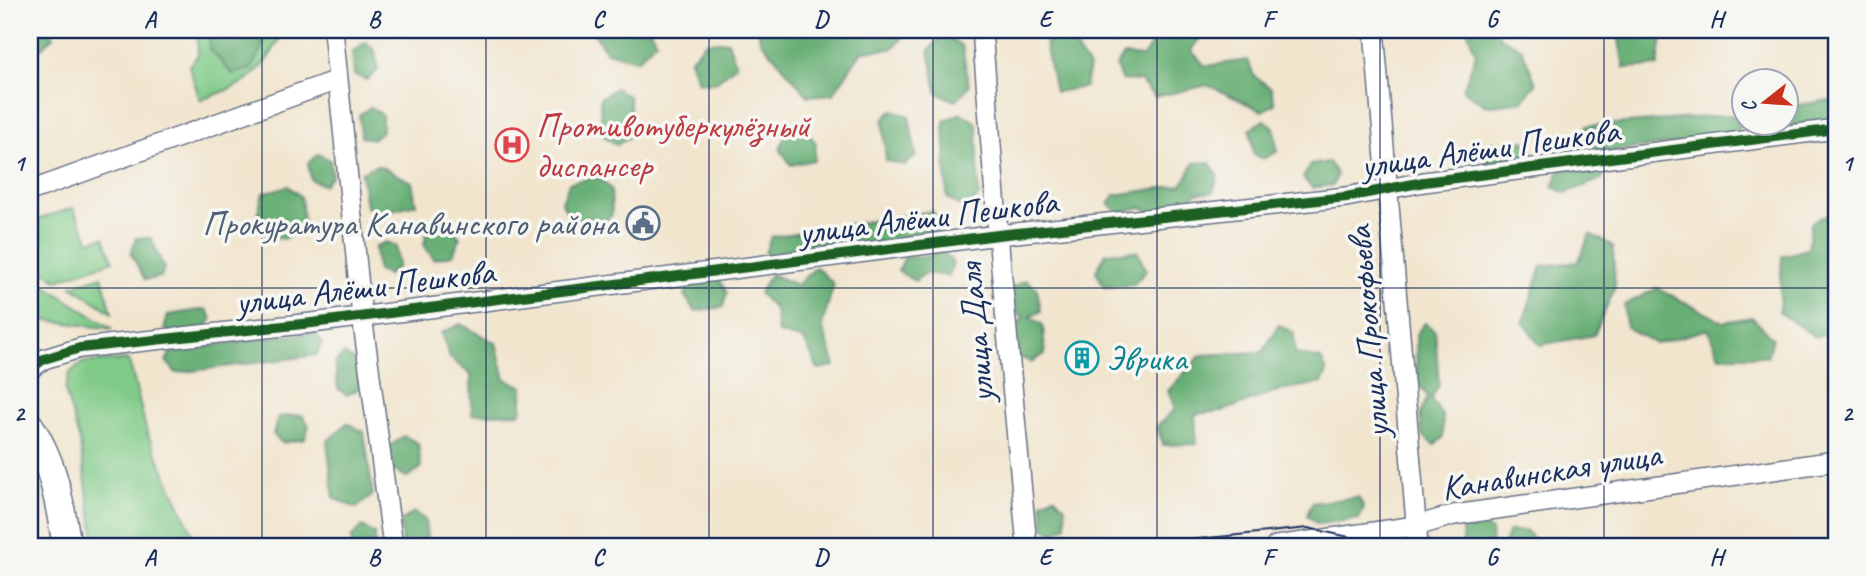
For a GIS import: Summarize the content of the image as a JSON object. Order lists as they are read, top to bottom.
{
  "streets": {
    "street": [
      "улица Алёши Пешкова",
      "улица Прокофьева",
      "улица Даля",
      "Канавинская улица"
    ]
  },
  "crossings": [
    ["улица Алёши Пешкова", "улица Прокофьева"],
    ["улица Алёши Пешкова", "улица Даля"],
    ["улица Прокофьева", "Канавинская улица"]
  ],
  "places": {
    "hospital": ["Противотуберкулёзный диспансер"],
    "public building": ["Прокуратура Канавинского района"],
    "building": ["Эврика"]
  },
  "north": "left",
  "grid": {
    "columns": [
      "A",
      "B",
      "C",
      "D",
      "E",
      "F",
      "G",
      "H"
    ],
    "rows": ["1", "2"]
  }
}
